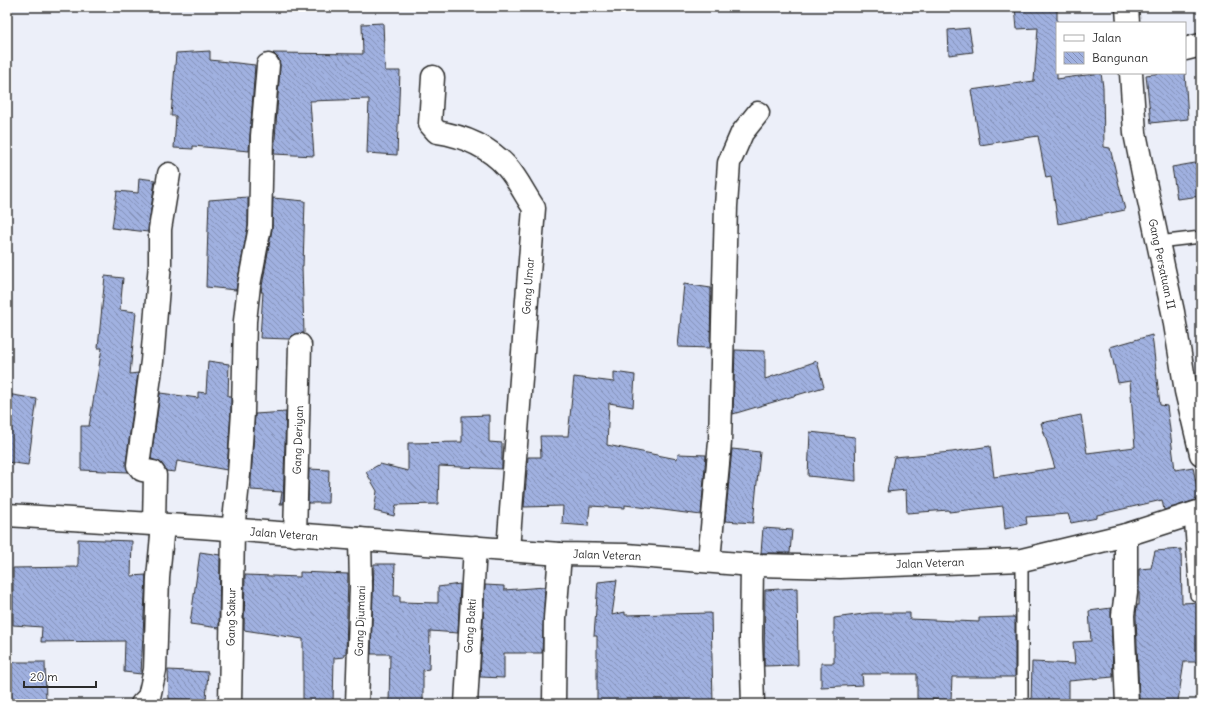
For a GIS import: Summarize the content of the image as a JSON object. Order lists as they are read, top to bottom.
{
  "streets": {
    "street": [
      "Gang Persatuan II",
      "Gang Umar",
      "Gang Deriyan",
      "Jalan Veteran",
      "Gang Sakur",
      "Gang Djumani",
      "Gang Bakti"
    ]
  },
  "crossings": [
    ["Gang Umar", "Jalan Veteran"],
    ["Gang Deriyan", "Jalan Veteran"],
    ["Jalan Veteran", "Gang Sakur"],
    ["Jalan Veteran", "Gang Djumani"],
    ["Jalan Veteran", "Gang Bakti"]
  ],
  "legend": ["Jalan", "Bangunan"],
  "scale_bar": "20 m"
}
